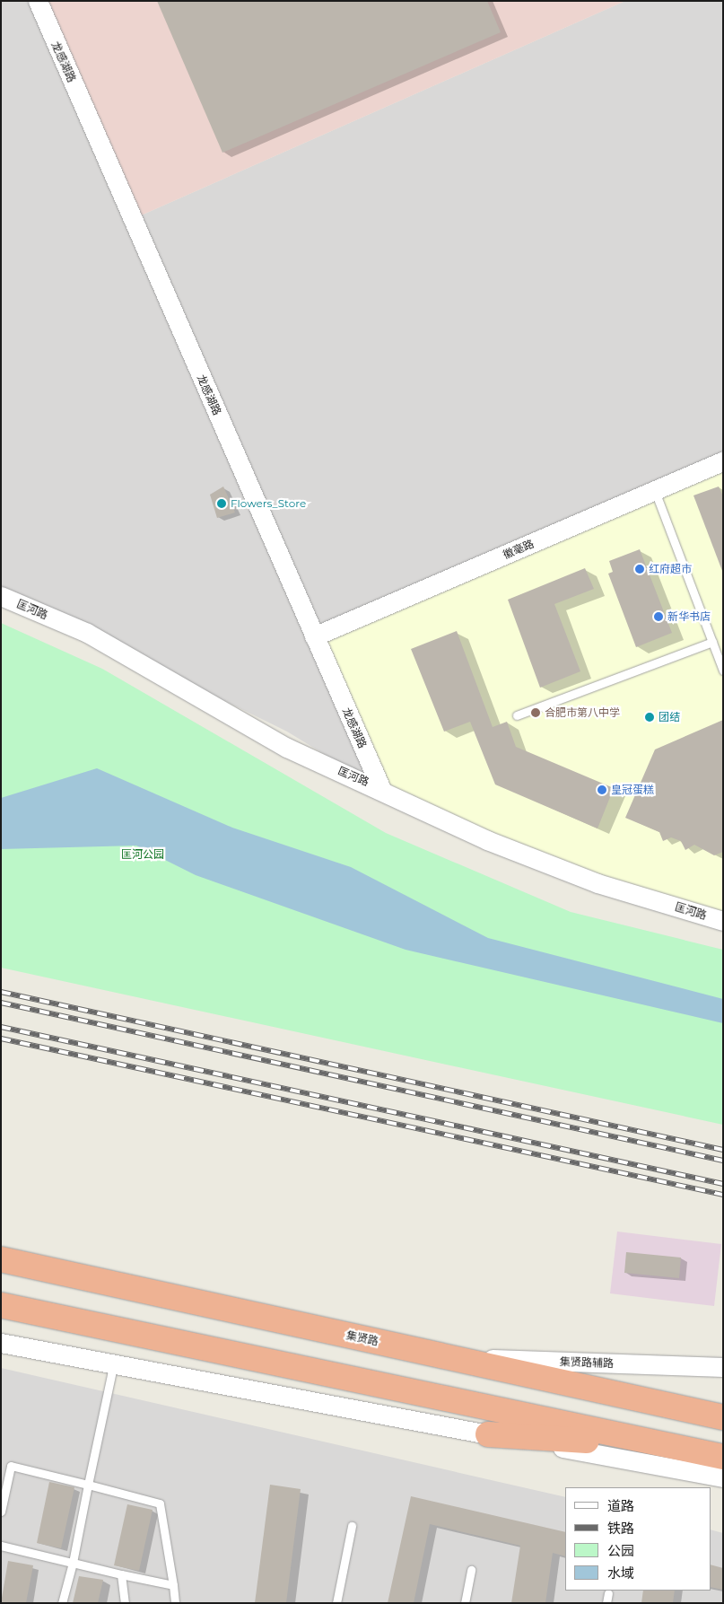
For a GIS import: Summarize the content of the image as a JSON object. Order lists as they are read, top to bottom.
{
  "streets": {
    "highway": ["集贤路"],
    "street": [
      "龙感湖路",
      "徽毫路",
      "匡河路",
      "集贤路辅路"
    ]
  },
  "crossings": [
    ["龙感湖路", "徽毫路"],
    ["龙感湖路", "匡河路"],
    ["集贤路", "集贤路辅路"]
  ],
  "parks": ["匡河公园"],
  "places": [
    "Flowers_Store",
    "红府超市",
    "新华书店",
    "合肥市第八中学",
    "团结",
    "皇冠蛋糕"
  ],
  "legend": [
    "道路",
    "铁路",
    "公园",
    "水域"
  ]
}
